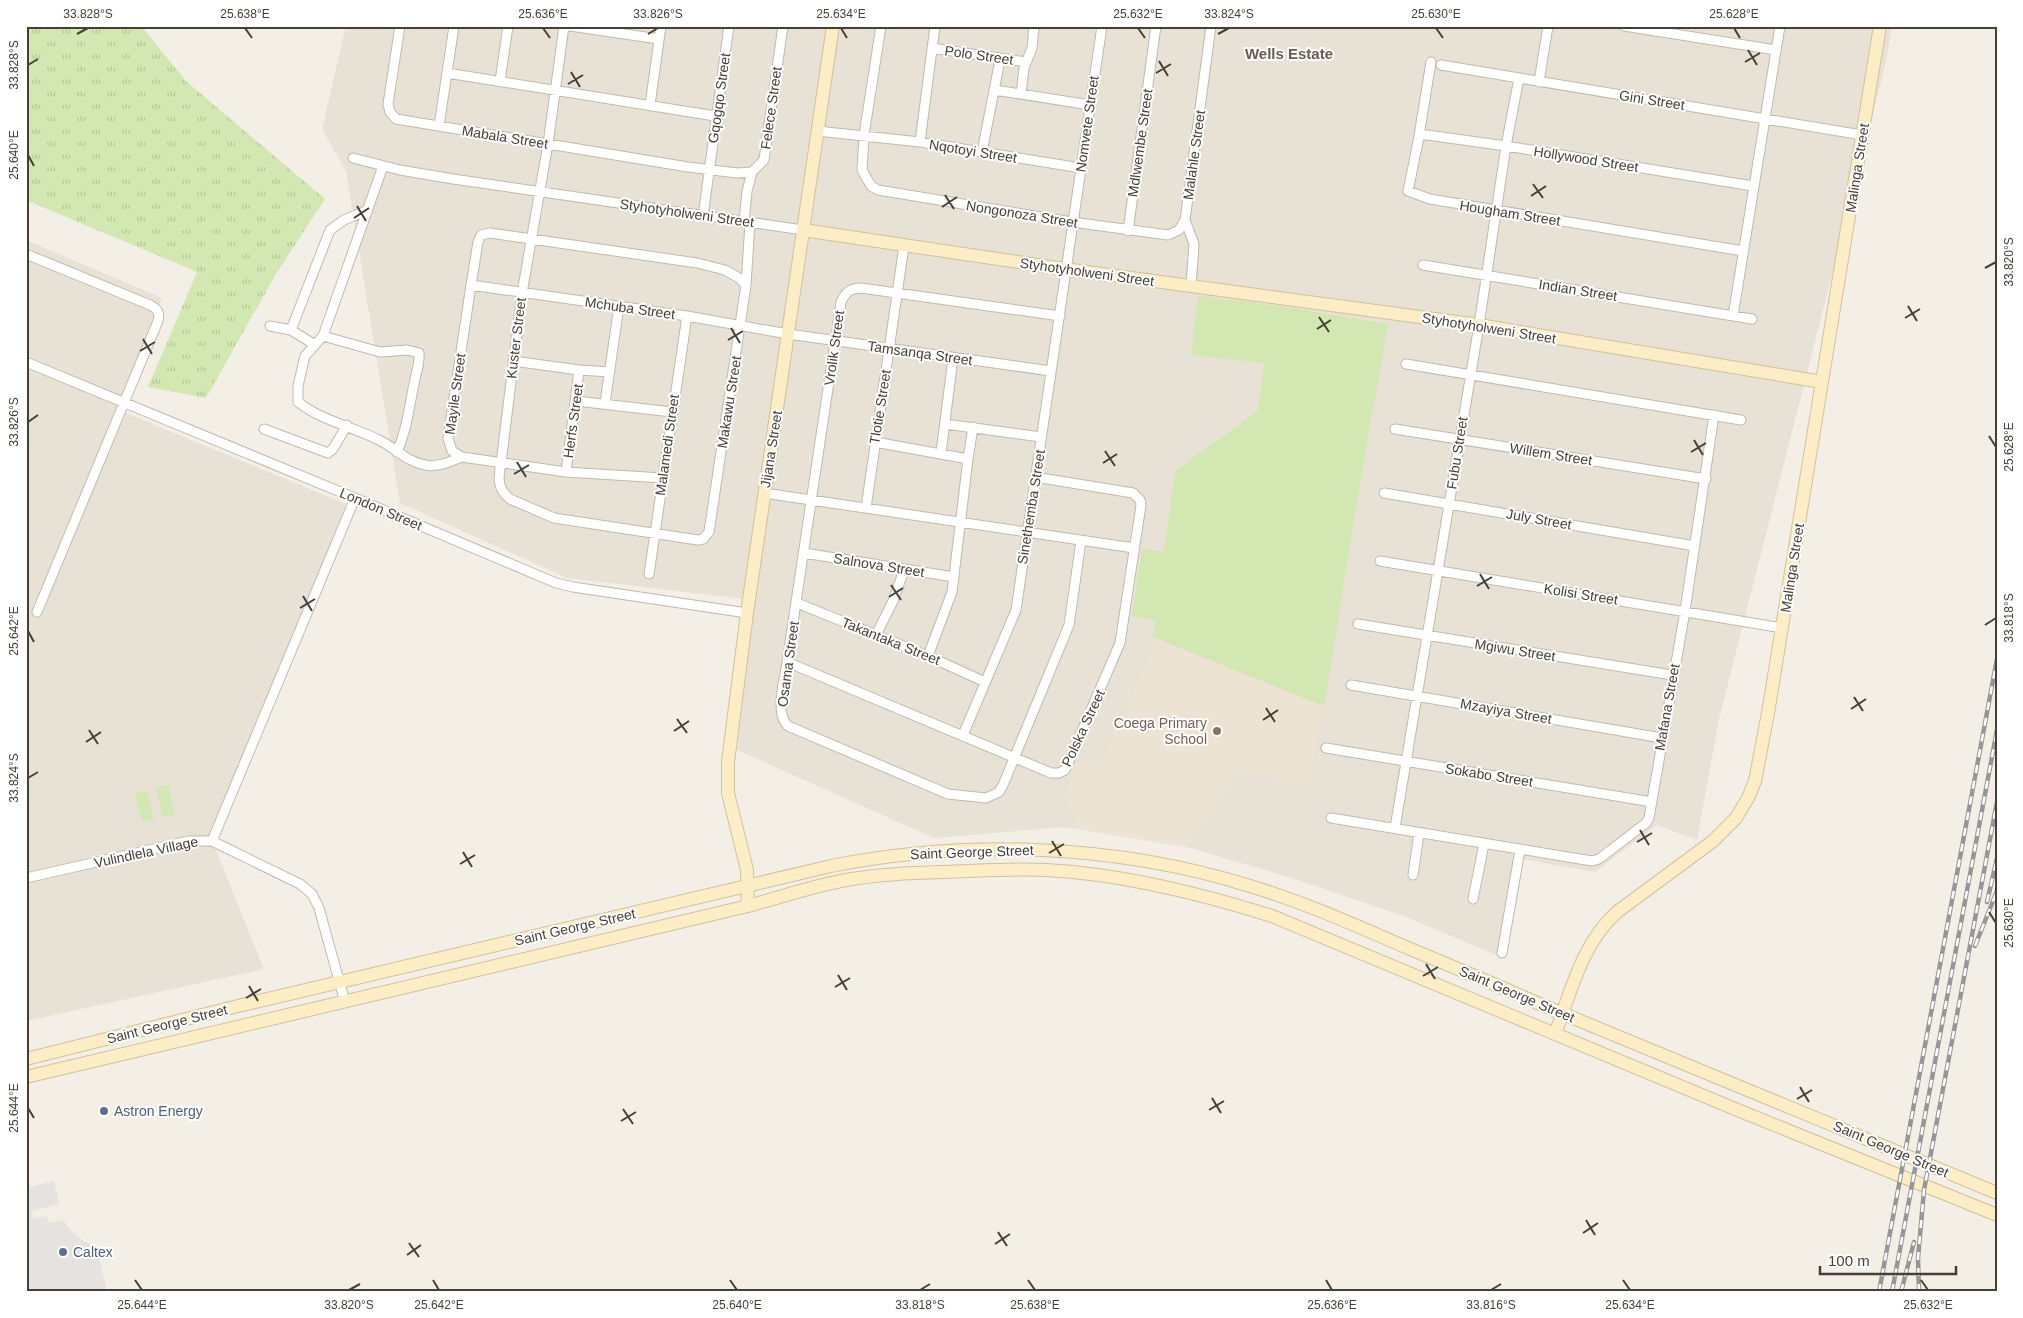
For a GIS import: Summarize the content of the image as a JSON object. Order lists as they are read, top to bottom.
{
  "streets": {
    "main road": [
      "Malinga Street",
      "Styhotyholweni Street",
      "Jijana Street",
      "Saint George Street"
    ],
    "street": [
      "Polo Street",
      "Gqogqo Street",
      "Gini Street",
      "Felece Street",
      "Nomvete Street",
      "Mabala Street",
      "Mdlwembe Street",
      "Nqotoyi Street",
      "Malahle Street",
      "Hollywood Street",
      "Hougham Street",
      "Nongonoza Street",
      "Indian Street",
      "Mchuba Street",
      "Kuster Street",
      "Vrolik Street",
      "Tamsanqa Street",
      "Mayile Street",
      "Makawu Street",
      "Tlotie Street",
      "Herfs Street",
      "Malamedi Street",
      "Fubu Street",
      "Willem Street",
      "Sinethemba Street",
      "London Street",
      "July Street",
      "Salnova Street",
      "Kolisi Street",
      "Takantaka Street",
      "Mgiwu Street",
      "Osama Street",
      "Mafana Street",
      "Mzayiya Street",
      "Polska Street",
      "Sokabo Street",
      "Vulindlela Village"
    ]
  },
  "crossings": [
    ["Gqogqo Street", "Mabala Street"],
    ["Gqogqo Street", "Styhotyholweni Street"],
    ["Gini Street", "Malinga Street"],
    ["Gini Street", "Fubu Street"],
    ["Felece Street", "Makawu Street"],
    ["Nomvete Street", "Nqotoyi Street"],
    ["Nomvete Street", "Styhotyholweni Street"],
    ["Nomvete Street", "Nongonoza Street"],
    ["Nomvete Street", "Sinethemba Street"],
    ["Mabala Street", "Kuster Street"],
    ["Mdlwembe Street", "Malahle Street"],
    ["Mdlwembe Street", "Nongonoza Street"],
    ["Nqotoyi Street", "Nongonoza Street"],
    ["Nqotoyi Street", "Jijana Street"],
    ["Malahle Street", "Nongonoza Street"],
    ["Hollywood Street", "Hougham Street"],
    ["Hollywood Street", "Fubu Street"],
    ["Malinga Street", "Styhotyholweni Street"],
    ["Malinga Street", "Kolisi Street"],
    ["Malinga Street", "Saint George Street"],
    ["Styhotyholweni Street", "Kuster Street"],
    ["Styhotyholweni Street", "Makawu Street"],
    ["Styhotyholweni Street", "Tlotie Street"],
    ["Styhotyholweni Street", "Jijana Street"],
    ["Styhotyholweni Street", "Fubu Street"],
    ["Styhotyholweni Street", "Sinethemba Street"],
    ["Hougham Street", "Fubu Street"],
    ["Indian Street", "Fubu Street"],
    ["Mchuba Street", "Kuster Street"],
    ["Mchuba Street", "Tamsanqa Street"],
    ["Mchuba Street", "Mayile Street"],
    ["Mchuba Street", "Makawu Street"],
    ["Mchuba Street", "Malamedi Street"],
    ["Mchuba Street", "Jijana Street"],
    ["Kuster Street", "Mayile Street"],
    ["Kuster Street", "Makawu Street"],
    ["Kuster Street", "Malamedi Street"],
    ["Vrolik Street", "Tamsanqa Street"],
    ["Vrolik Street", "Tlotie Street"],
    ["Vrolik Street", "Sinethemba Street"],
    ["Vrolik Street", "Osama Street"],
    ["Tamsanqa Street", "Tlotie Street"],
    ["Tamsanqa Street", "Jijana Street"],
    ["Tamsanqa Street", "Sinethemba Street"],
    ["Makawu Street", "Malamedi Street"],
    ["Jijana Street", "London Street"],
    ["Jijana Street", "Saint George Street"],
    ["Fubu Street", "Willem Street"],
    ["Fubu Street", "July Street"],
    ["Fubu Street", "Kolisi Street"],
    ["Fubu Street", "Mgiwu Street"],
    ["Fubu Street", "Mafana Street"],
    ["Fubu Street", "Mzayiya Street"],
    ["Fubu Street", "Sokabo Street"],
    ["Willem Street", "Mafana Street"],
    ["Sinethemba Street", "Takantaka Street"],
    ["Sinethemba Street", "Polska Street"],
    ["July Street", "Mafana Street"],
    ["Salnova Street", "Osama Street"],
    ["Kolisi Street", "Mafana Street"],
    ["Takantaka Street", "Osama Street"],
    ["Mgiwu Street", "Mafana Street"],
    ["Osama Street", "Polska Street"],
    ["Mafana Street", "Mzayiya Street"],
    ["Mafana Street", "Sokabo Street"],
    ["Vulindlela Village", "Saint George Street"]
  ],
  "districts": ["Wells Estate"],
  "places": ["Coega Primary School", "Astron Energy", "Caltex"],
  "scale_bar": "100 m",
  "coordinates": [
    "33.828°S",
    "25.638°E",
    "25.636°E",
    "33.826°S",
    "25.634°E",
    "25.632°E",
    "33.824°S",
    "25.630°E",
    "25.628°E",
    "25.640°E",
    "33.820°S",
    "33.818°S",
    "25.642°E",
    "25.644°E",
    "33.816°S"
  ]
}
